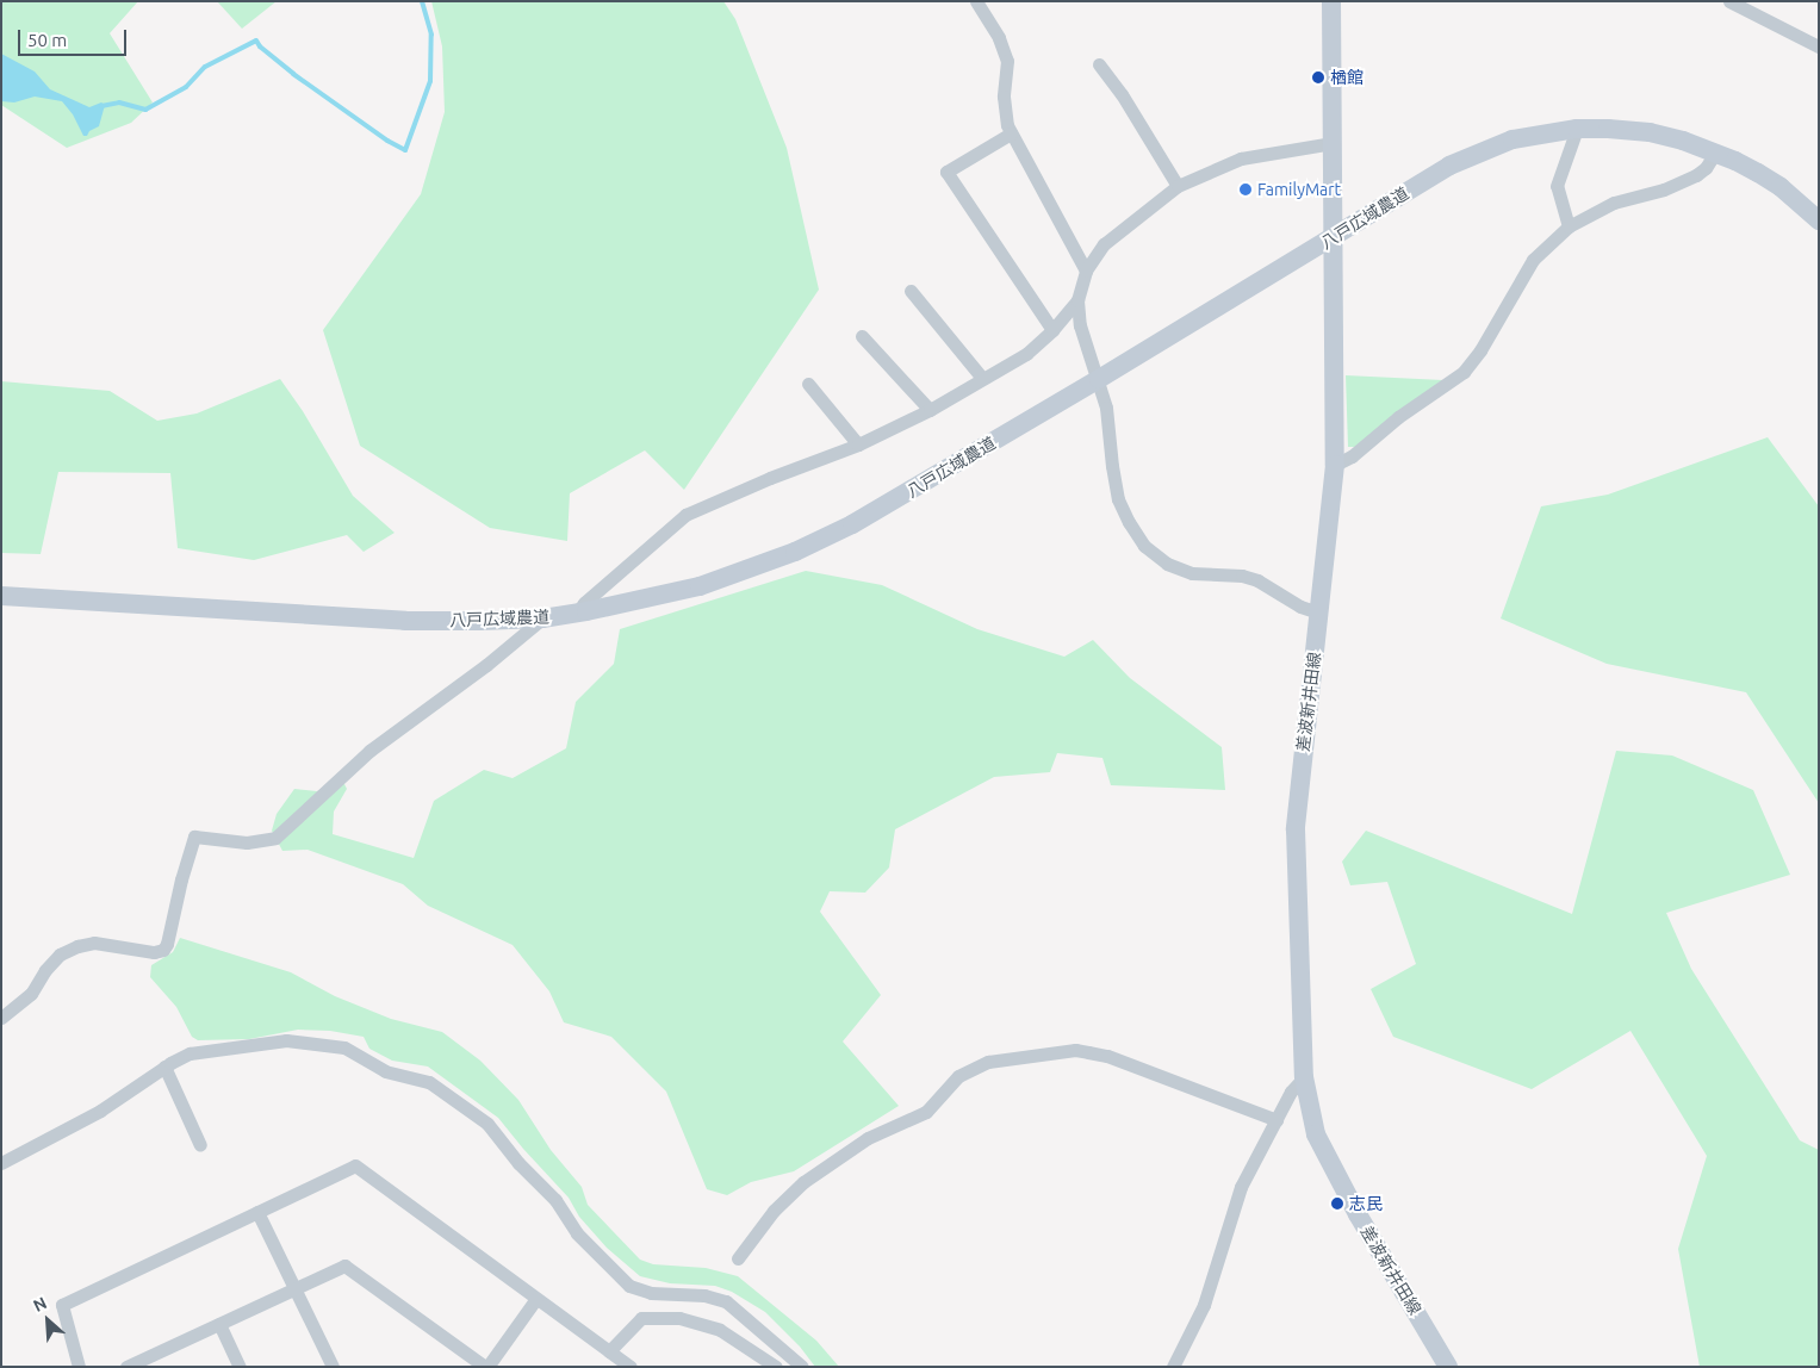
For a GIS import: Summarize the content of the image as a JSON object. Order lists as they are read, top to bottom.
{
  "streets": {
    "street": ["八戸広域農道", "差波新井田線"]
  },
  "crossings": [
    ["八戸広域農道", "差波新井田線"]
  ],
  "places": ["楢館", "FamilyMart", "志民"],
  "scale_bar": "50 m",
  "north": "top left"
}
